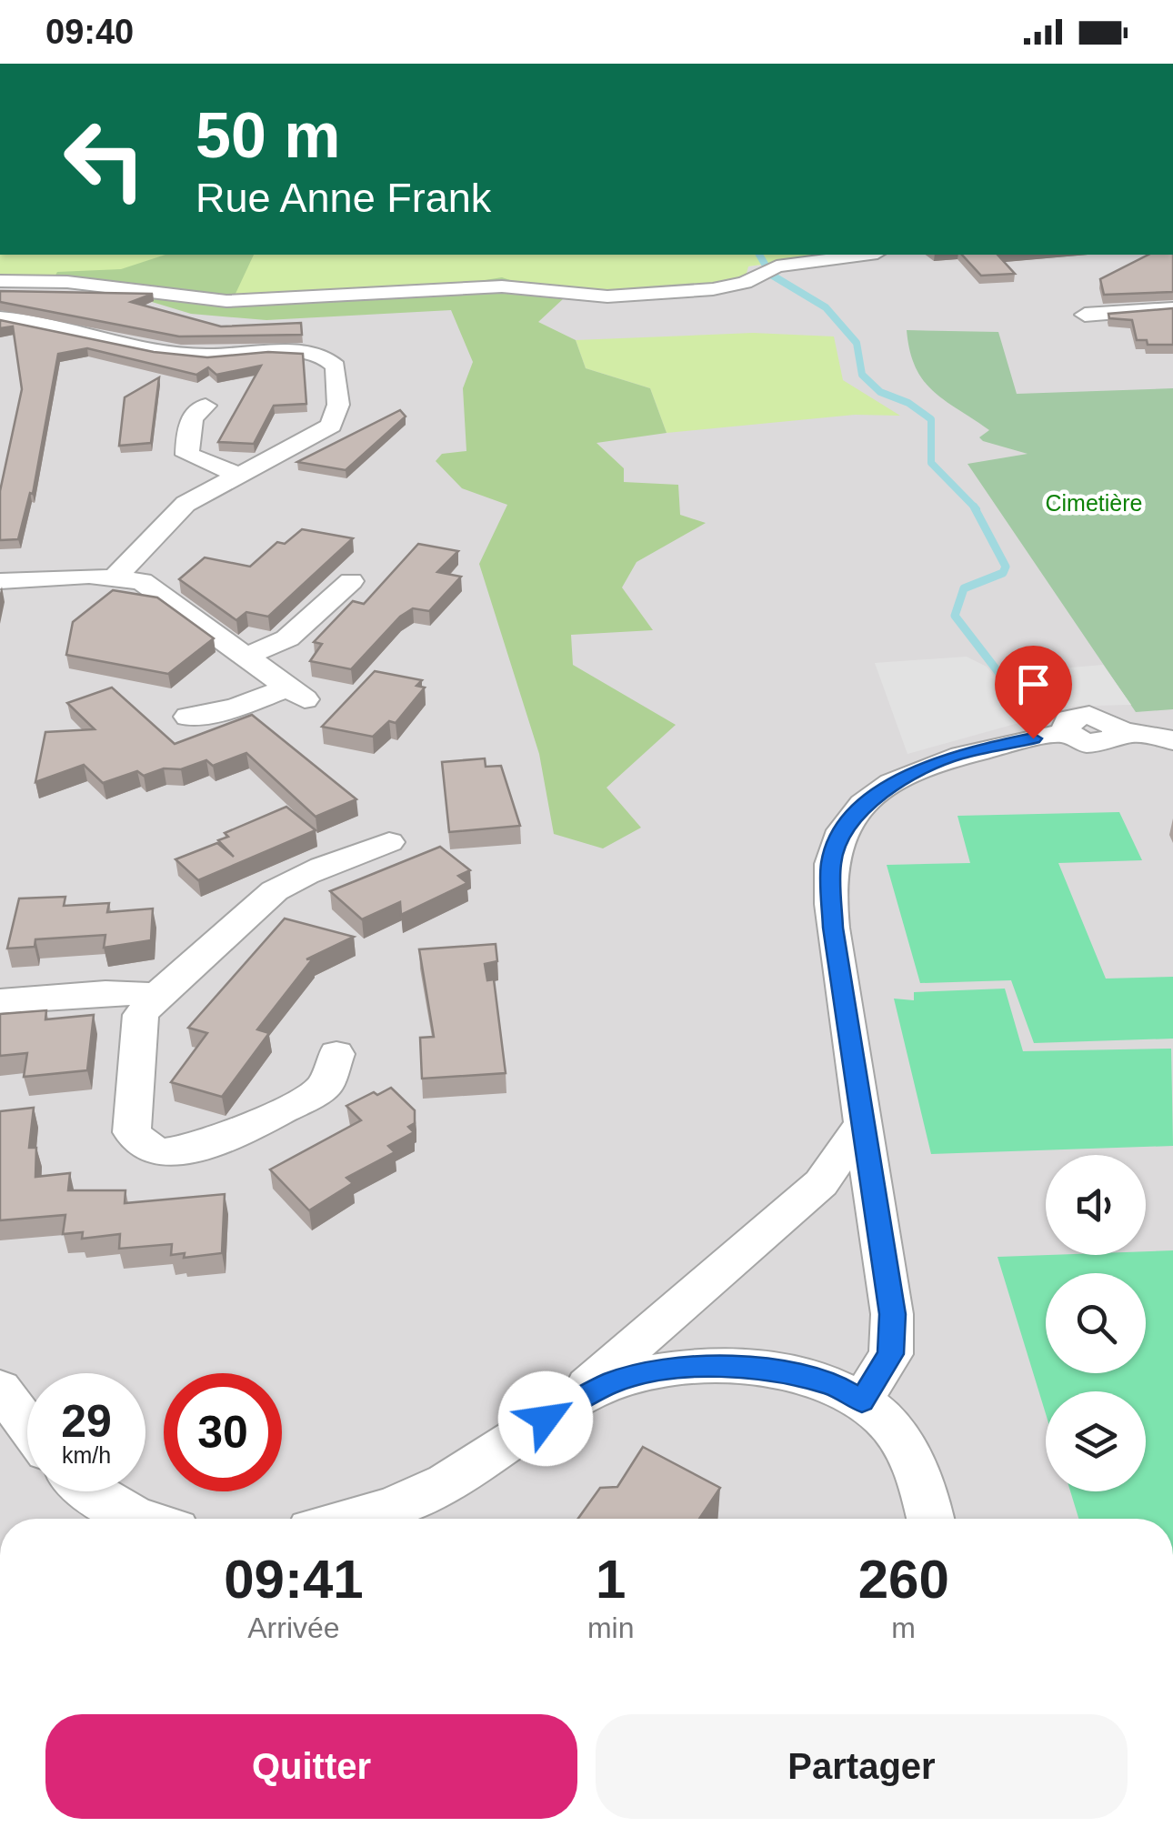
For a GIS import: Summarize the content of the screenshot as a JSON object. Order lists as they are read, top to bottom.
{
  "parks": ["Cimetière"],
  "page": {
    "status": "09:40",
    "turn": ["50 m", "Rue Anne Frank"],
    "speed": "29 km/h",
    "limit": "30",
    "eta": [
      "09:41",
      "Arrivée",
      "1",
      "min",
      "260",
      "m"
    ],
    "buttons": ["Quitter", "Partager"]
  }
}
